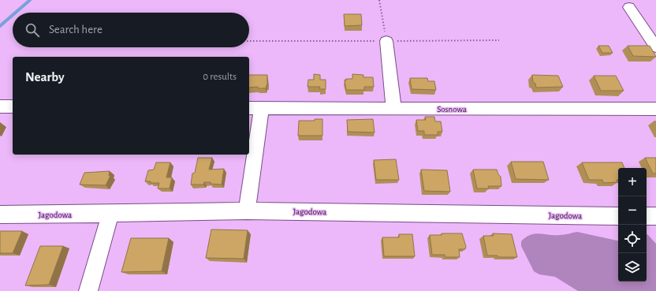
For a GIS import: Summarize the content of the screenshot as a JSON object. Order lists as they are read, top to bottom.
{
  "streets": {
    "street": ["Sosnowa", "Jagodowa"]
  },
  "page": {
    "search": "Search here",
    "heading": ["Nearby", "0 results"],
    "map_buttons": ["+", "−"]
  }
}
